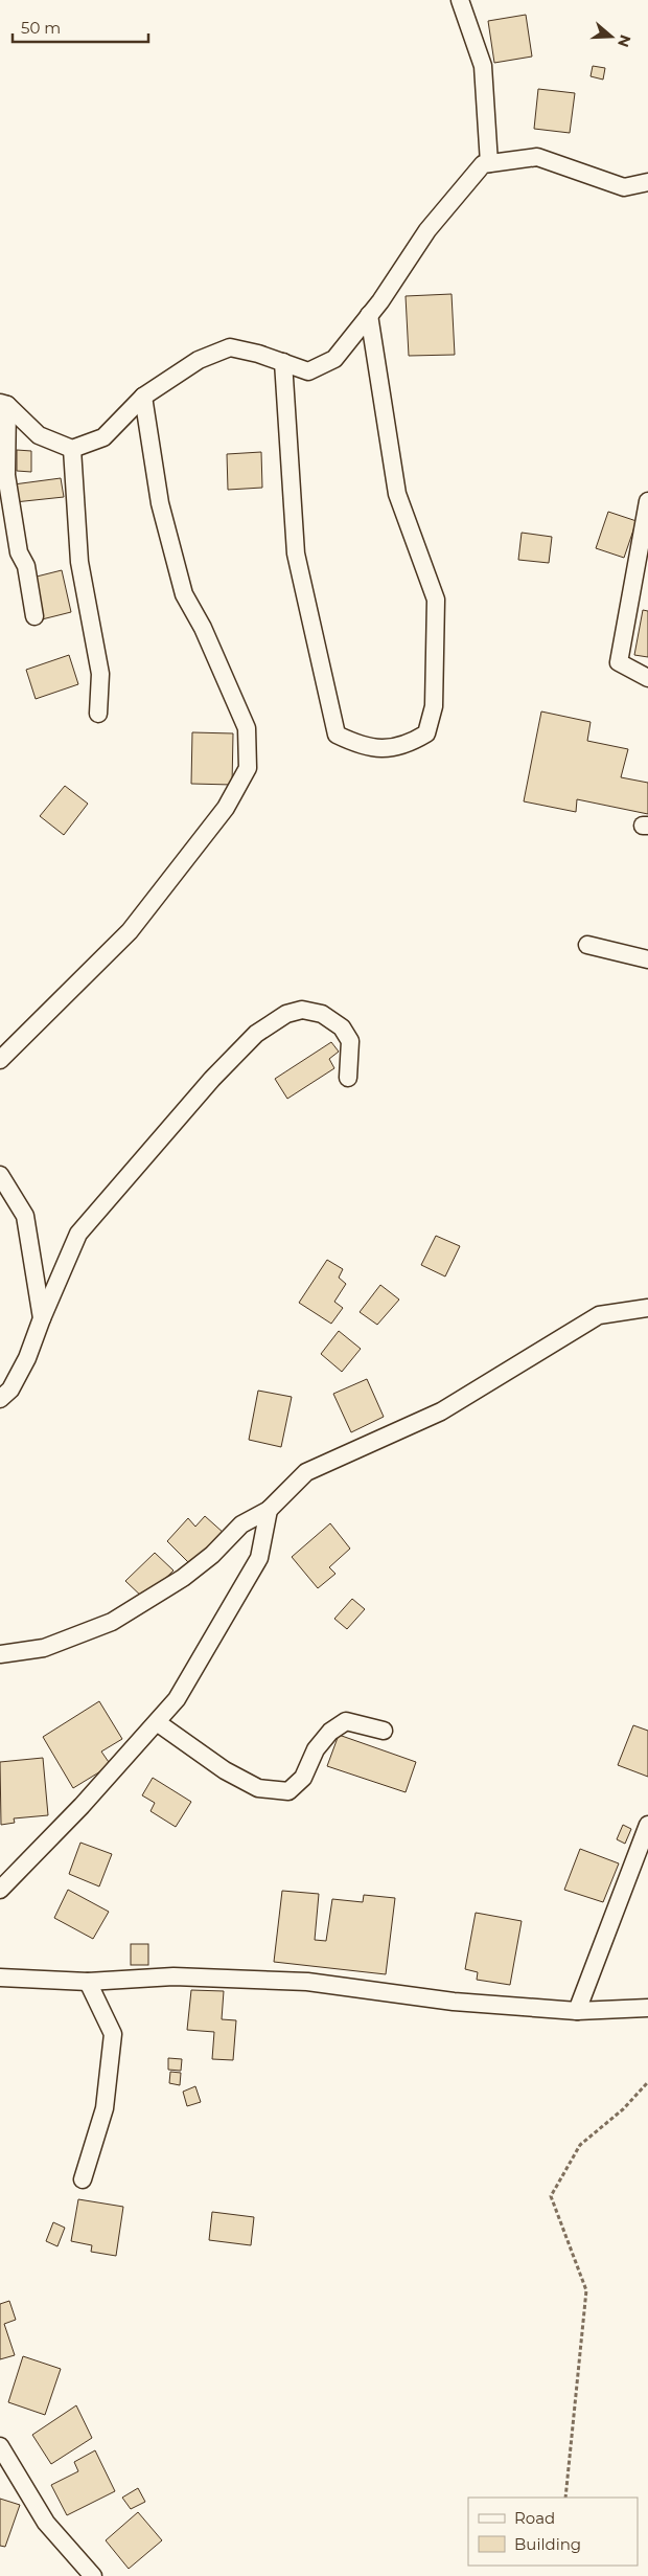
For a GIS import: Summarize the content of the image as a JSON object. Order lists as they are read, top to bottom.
{
  "legend": ["Road", "Building"],
  "scale_bar": "50 m",
  "north": "right"
}
